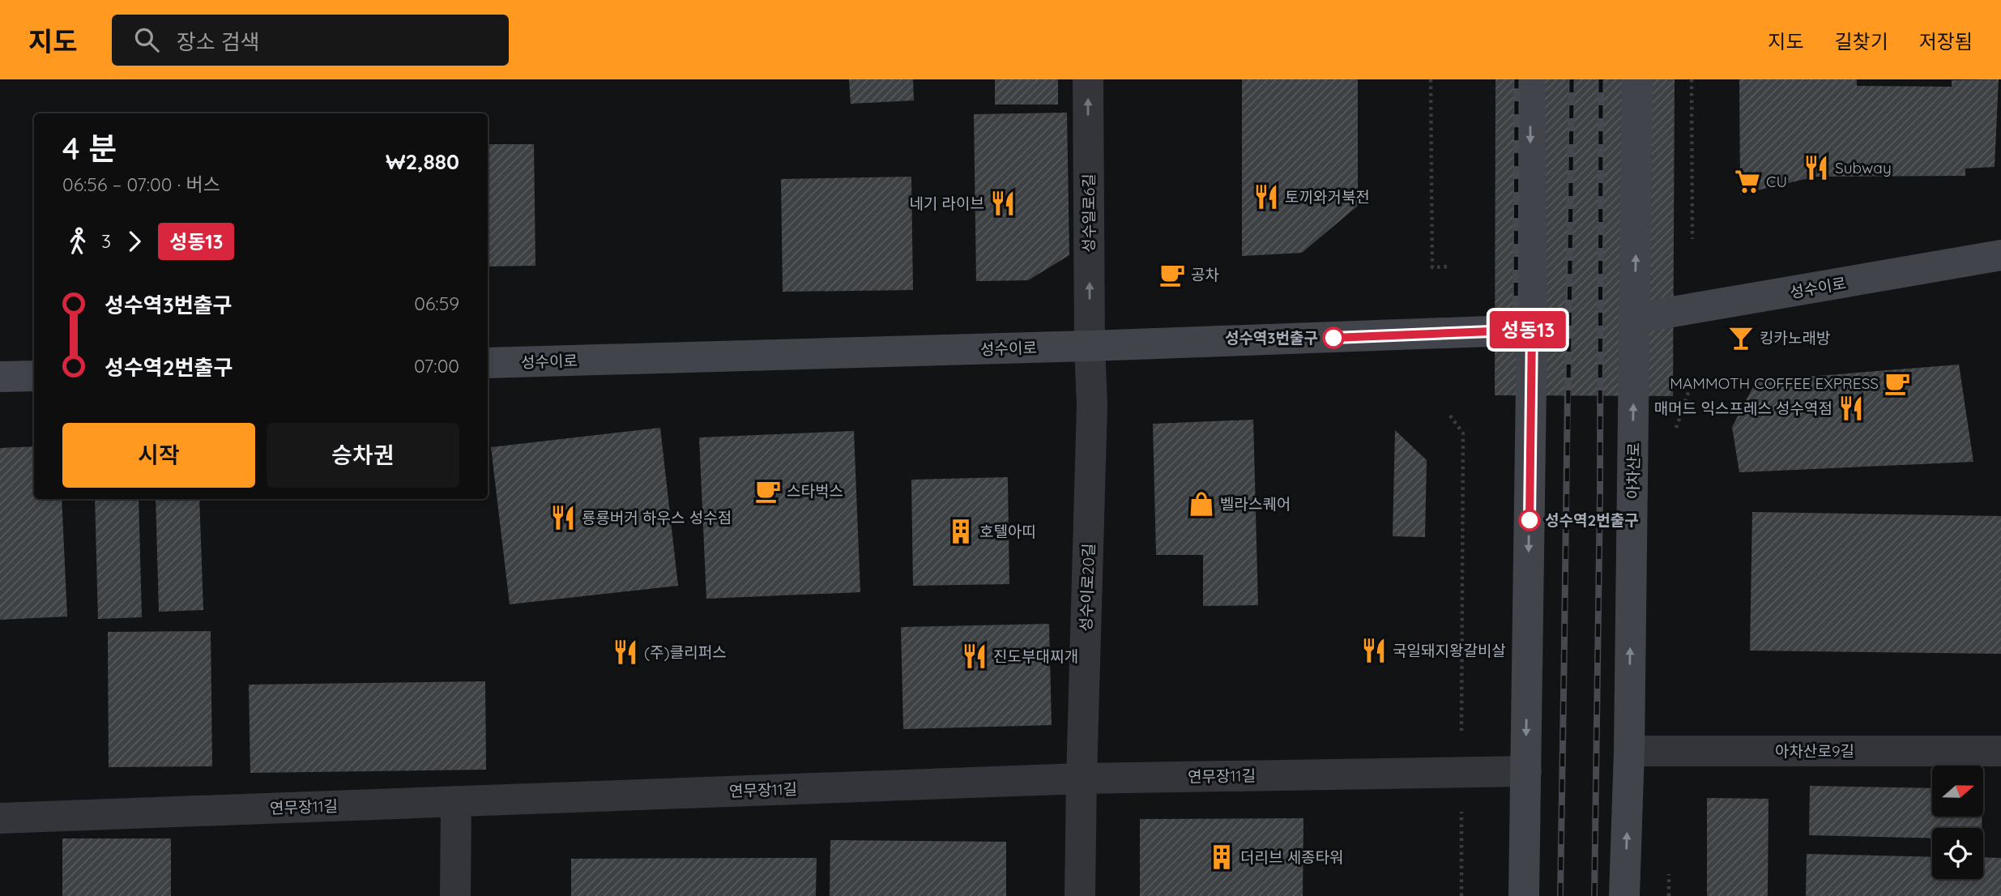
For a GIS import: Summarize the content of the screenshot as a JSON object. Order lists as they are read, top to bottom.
{
  "streets": {
    "main road": ["성수이로", "아차산로"],
    "street": [
      "성수일로6길",
      "성수이로20길",
      "아차산로9길",
      "연무장11길"
    ]
  },
  "crossings": [
    ["성수일로6길", "성수이로"],
    ["성수일로6길", "성수이로20길"],
    ["성수이로", "아차산로"],
    ["성수이로", "성수이로20길"],
    ["아차산로", "아차산로9길"],
    ["성수이로20길", "연무장11길"]
  ],
  "one_way": ["성수일로6길"],
  "places": {
    "restaurant": [
      "Subway",
      "토끼와거북전",
      "네기 라이브",
      "매머드 익스프레스 성수역점",
      "룡룡버거 하우스 성수점",
      "국일돼지왕갈비살",
      "(주)클리퍼스",
      "진도부대찌개"
    ],
    "supermarket": ["CU"],
    "cafe": ["공차", "MAMMOTH COFFEE EXPRESS", "스타벅스"],
    "other": ["성수역3번출구", "성수역2번출구"],
    "bar": ["킹카노래방"],
    "shop": ["벨라스퀘어"],
    "building": ["호텔아띠", "더리브 세종타워"]
  },
  "lines": ["bus line 성동13"],
  "north": "right",
  "page": {
    "header": "지도",
    "search": "장소 검색",
    "nav": ["지도", "길찾기", "저장됨"],
    "on_map": "성동13",
    "heading": ["4 분", "06:56 – 07:00 · 버스", "₩2,880"],
    "legs": ["3", "성동13"],
    "list": [
      {
        "name": "성수역3번출구",
        "value": "06:59"
      },
      {
        "name": "성수역2번출구",
        "value": "07:00"
      }
    ],
    "buttons": ["시작", "승차권"]
  }
}
